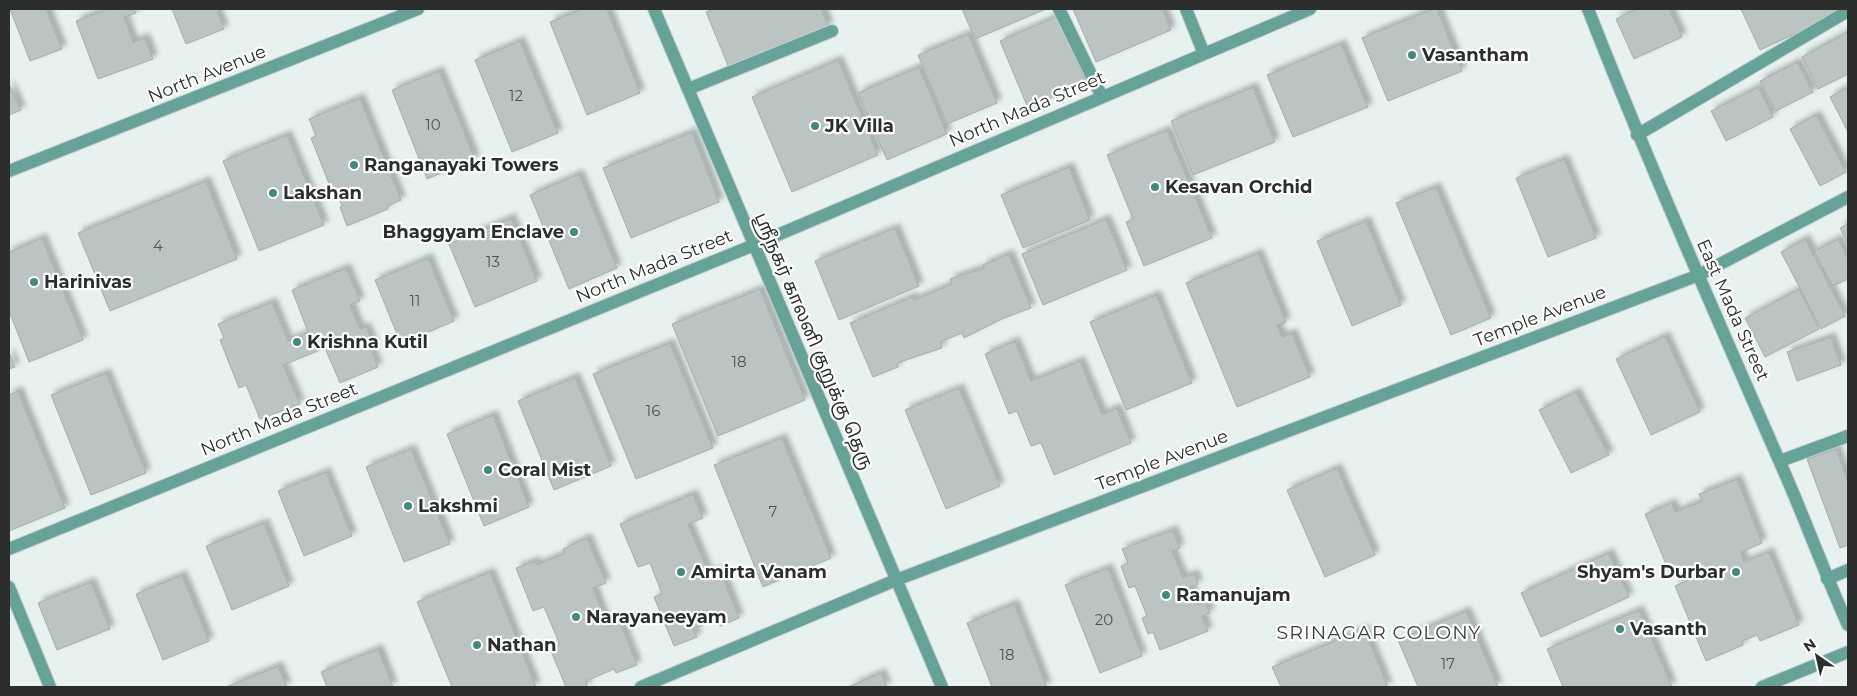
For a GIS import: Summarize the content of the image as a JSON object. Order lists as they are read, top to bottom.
{
  "streets": {
    "street": [
      "North Avenue",
      "North Mada Street",
      "East Mada Street",
      "Temple Avenue",
      "ஸ்ரீநகர் காலனி குறுக்கு தெரு"
    ]
  },
  "crossings": [
    ["North Mada Street", "ஸ்ரீநகர் காலனி குறுக்கு தெரு"],
    ["East Mada Street", "Temple Avenue"],
    ["Temple Avenue", "ஸ்ரீநகர் காலனி குறுக்கு தெரு"]
  ],
  "districts": ["SRINAGAR COLONY"],
  "places": [
    "Vasantham",
    "JK Villa",
    "Ranganayaki Towers",
    "Kesavan Orchid",
    "Lakshan",
    "Bhaggyam Enclave",
    "Harinivas",
    "Krishna Kutil",
    "Coral Mist",
    "Lakshmi",
    "Amirta Vanam",
    "Shyam's Durbar",
    "Ramanujam",
    "Narayaneeyam",
    "Vasanth",
    "Nathan"
  ],
  "house_numbers": [
    "12",
    "10",
    "4",
    "13",
    "11",
    "18",
    "16",
    "7",
    "20",
    "18",
    "17"
  ],
  "north": "top left"
}
